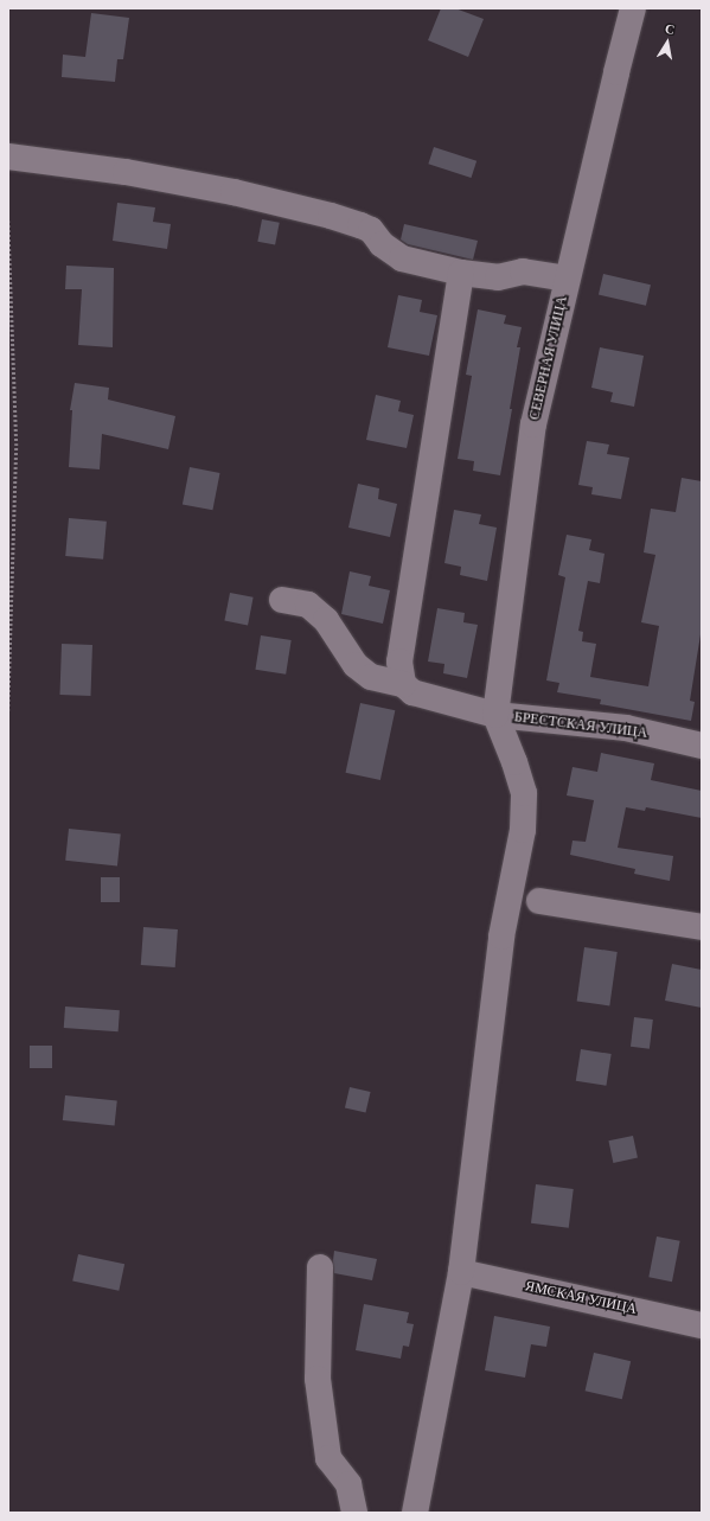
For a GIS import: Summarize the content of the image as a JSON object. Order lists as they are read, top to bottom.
{
  "streets": {
    "street": ["СЕВЕРНАЯ УЛИЦА", "БРЕСТСКАЯ УЛИЦА", "ЯМСКАЯ УЛИЦА"]
  },
  "crossings": [
    ["СЕВЕРНАЯ УЛИЦА", "БРЕСТСКАЯ УЛИЦА"]
  ],
  "north": "top"
}
